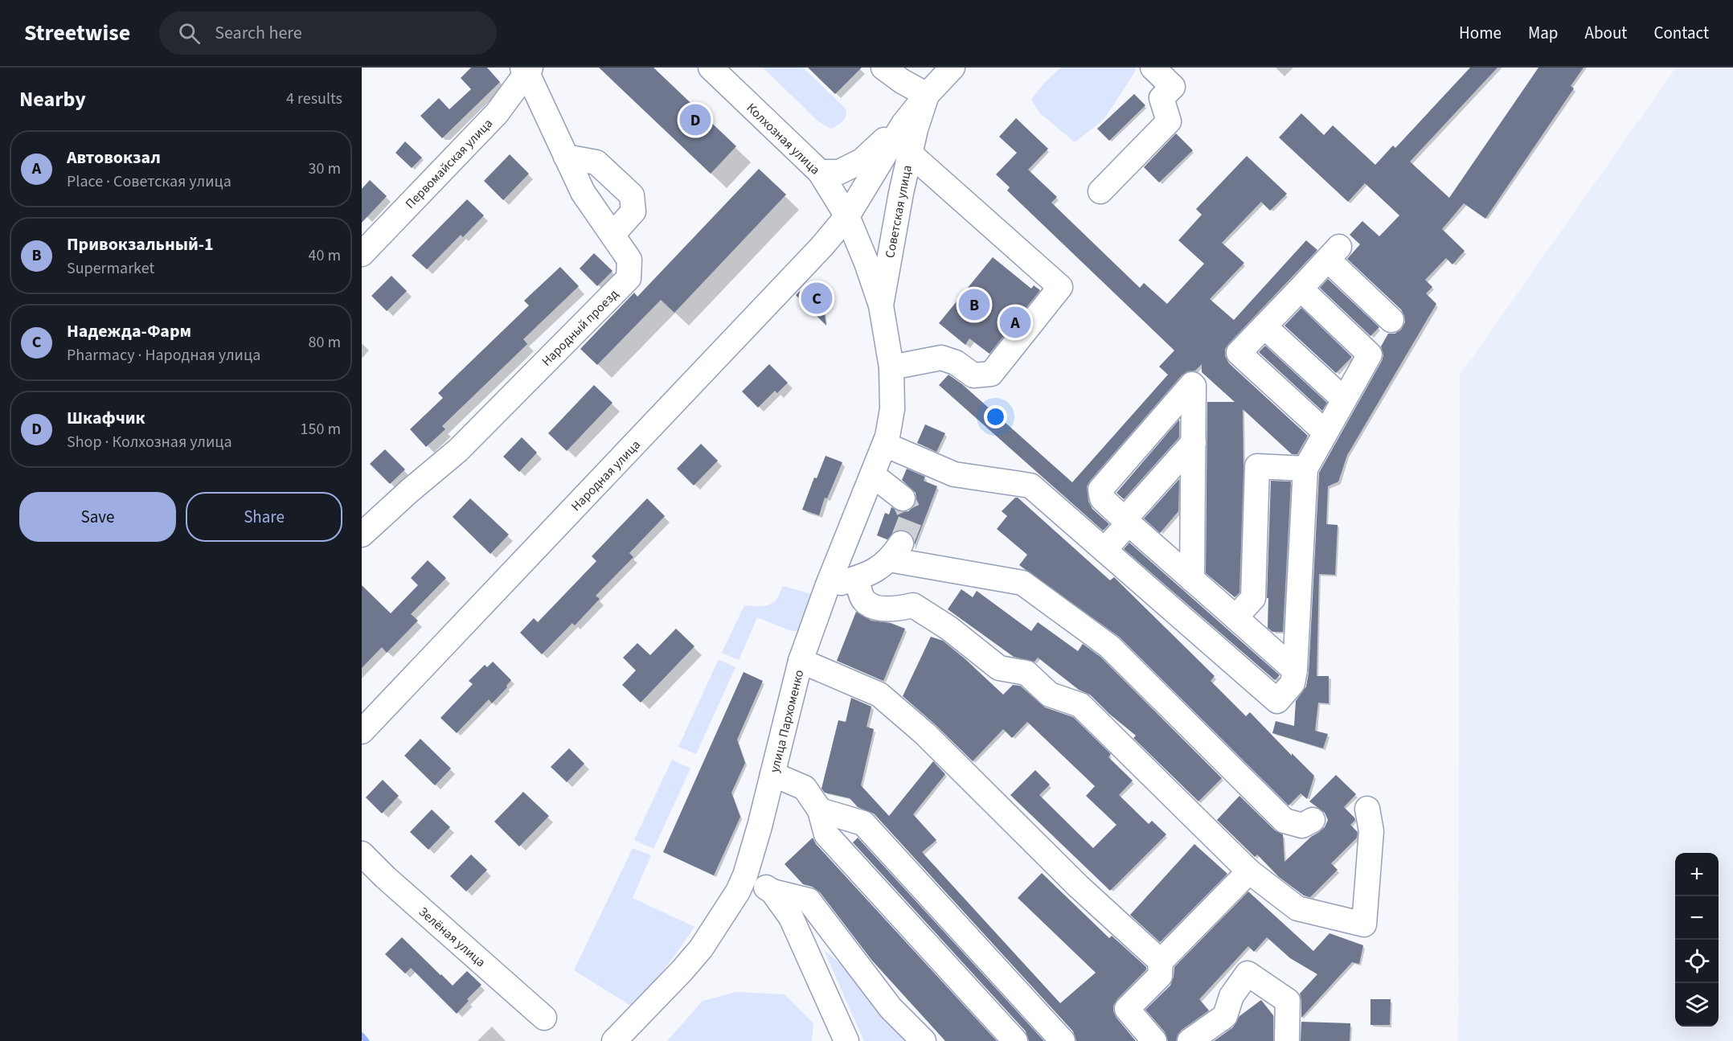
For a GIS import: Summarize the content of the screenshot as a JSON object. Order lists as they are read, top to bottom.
{
  "streets": {
    "street": [
      "Колхозная улица",
      "Первомайская улица",
      "Советская улица",
      "Народный проезд",
      "Народная улица",
      "улица Пархоменко",
      "Зелёная улица"
    ]
  },
  "crossings": [
    ["Колхозная улица", "Народная улица"],
    ["Первомайская улица", "Народный проезд"],
    ["Советская улица", "улица Пархоменко"]
  ],
  "page": {
    "header": "Streetwise",
    "search": "Search here",
    "nav": [
      "Home",
      "Map",
      "About",
      "Contact"
    ],
    "heading": ["Nearby", "4 results"],
    "pins": [
      "D",
      "C",
      "B",
      "A"
    ],
    "list": [
      {
        "mark": "A",
        "name": "Автовокзал",
        "note": "Place · Советская улица",
        "value": "30 m"
      },
      {
        "mark": "B",
        "name": "Привокзальный-1",
        "note": "Supermarket",
        "value": "40 m"
      },
      {
        "mark": "C",
        "name": "Надежда-Фарм",
        "note": "Pharmacy · Народная улица",
        "value": "80 m"
      },
      {
        "mark": "D",
        "name": "Шкафчик",
        "note": "Shop · Колхозная улица",
        "value": "150 m"
      }
    ],
    "buttons": ["Save", "Share"],
    "map_buttons": ["+", "−"]
  }
}
